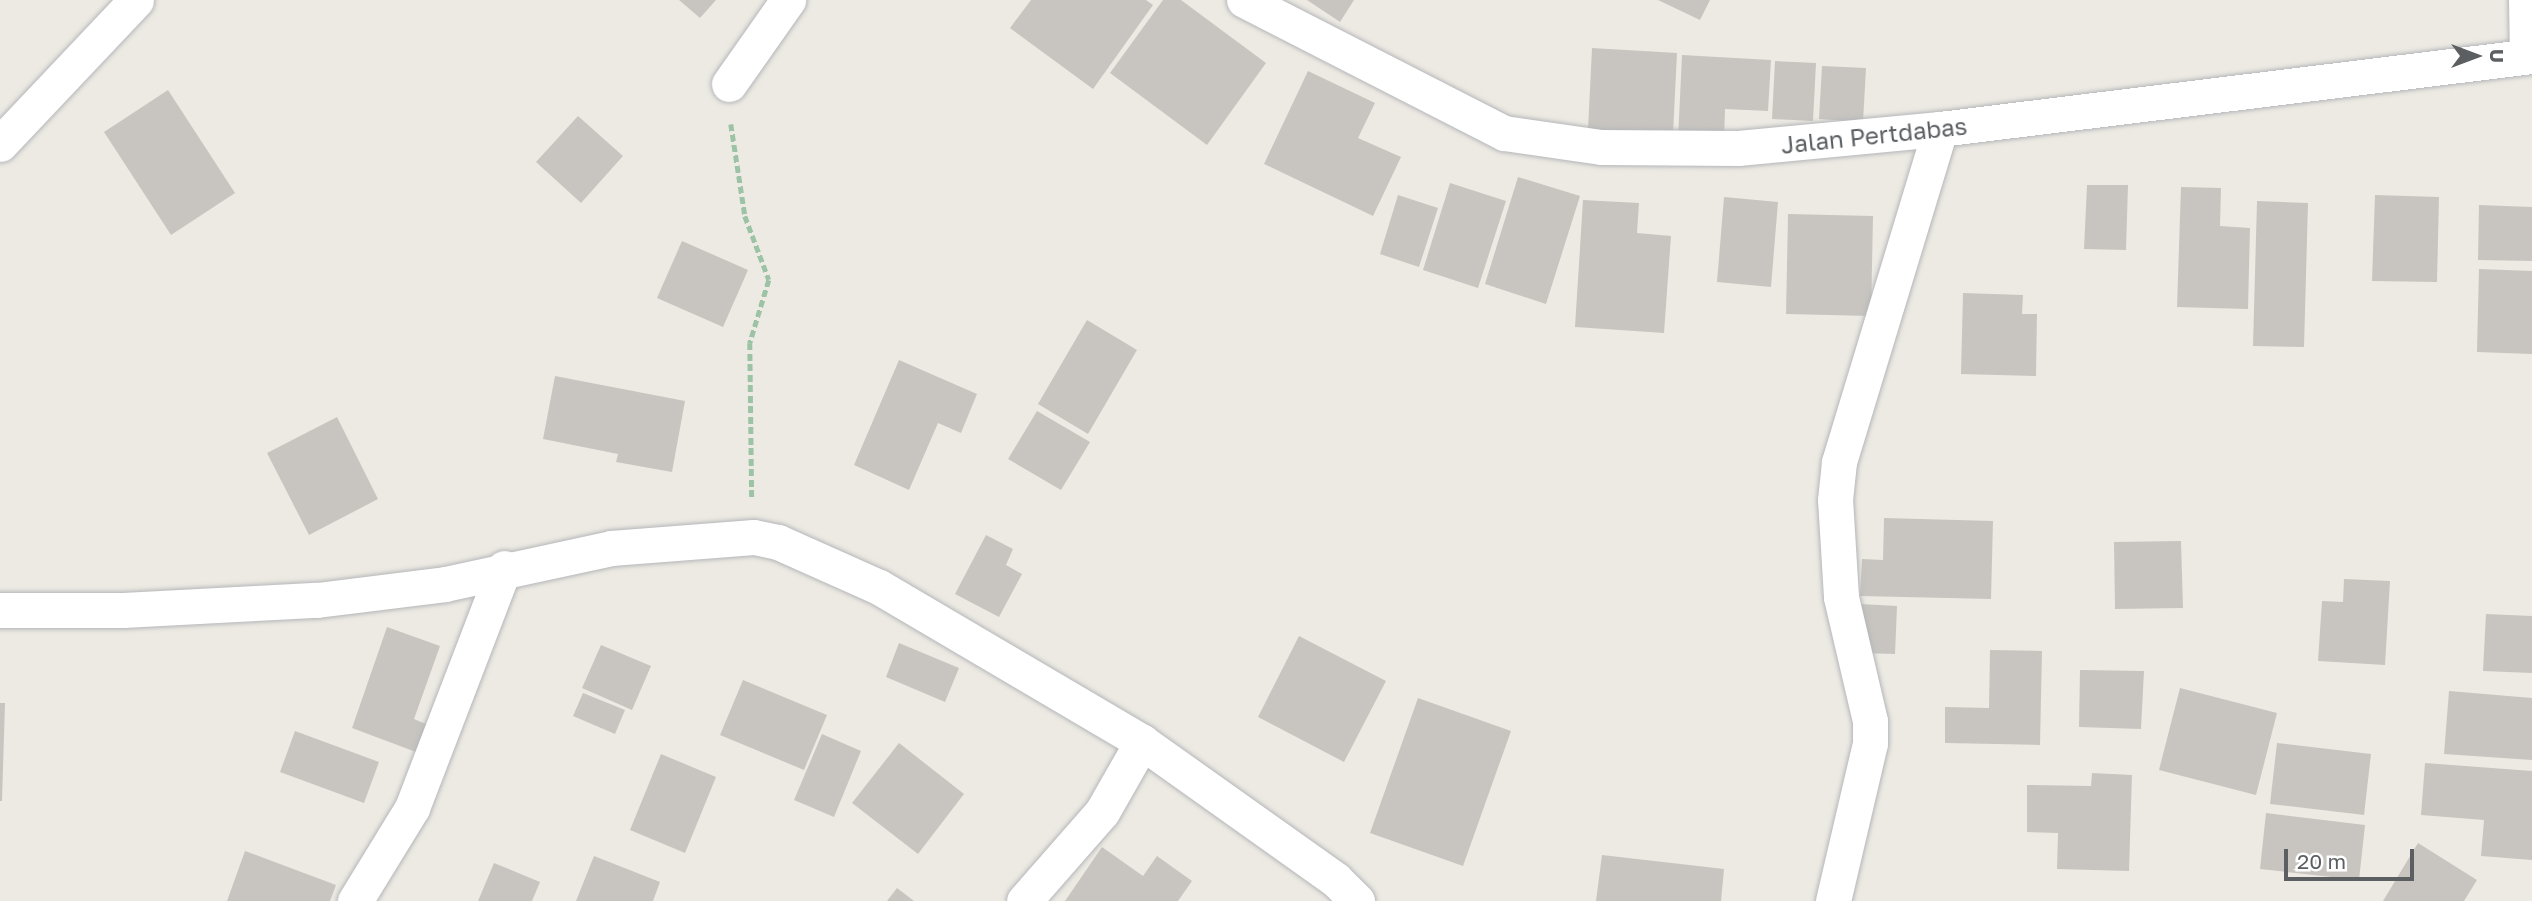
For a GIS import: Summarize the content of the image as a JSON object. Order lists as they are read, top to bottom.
{
  "streets": {
    "street": ["Jalan Pertdabas"]
  },
  "scale_bar": "20 m",
  "north": "right"
}
